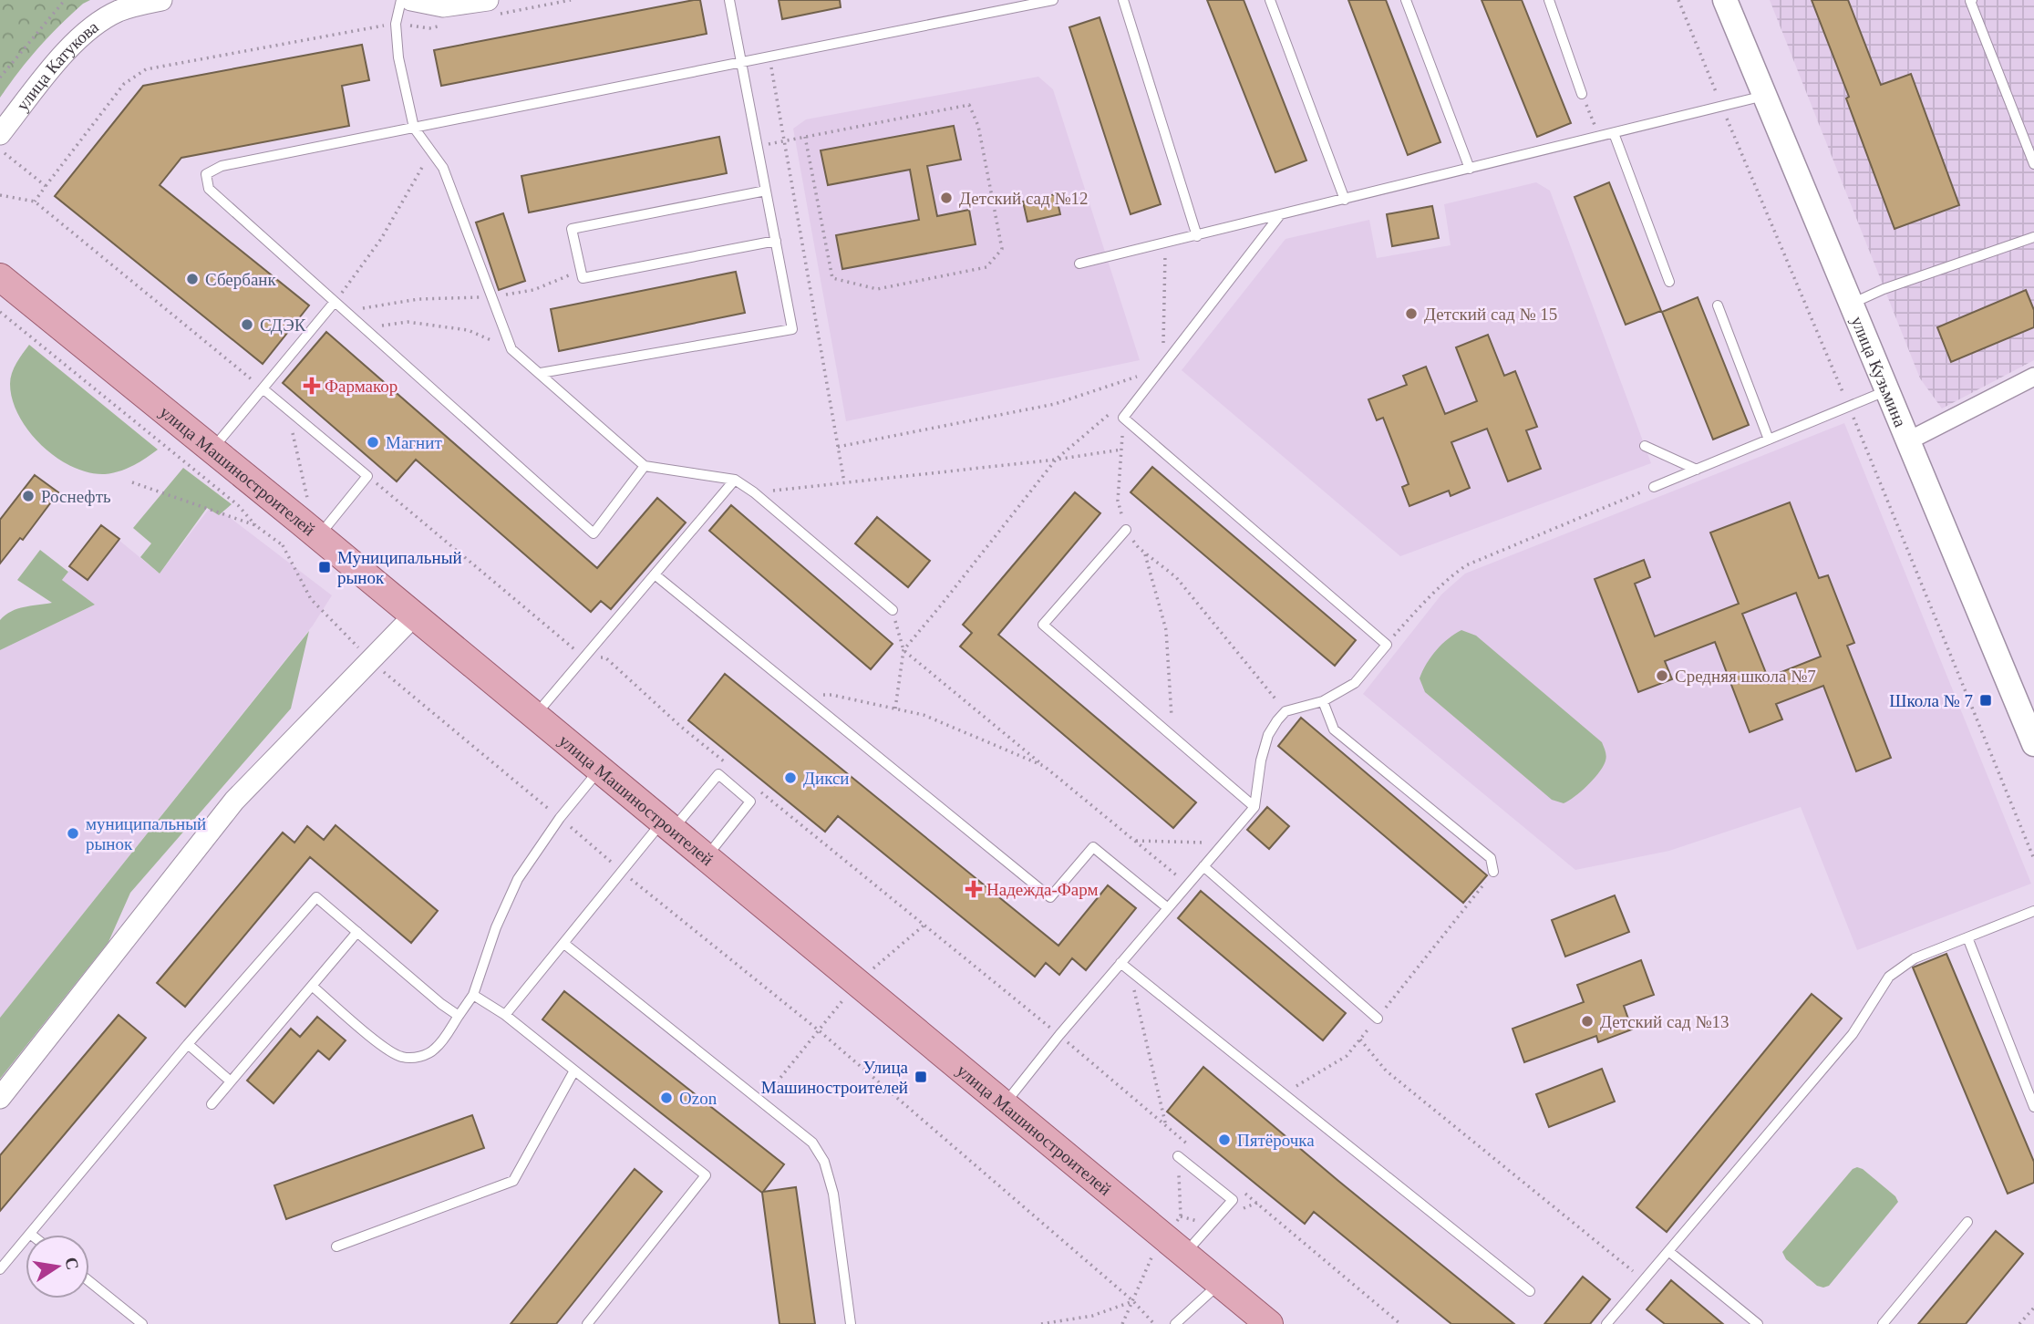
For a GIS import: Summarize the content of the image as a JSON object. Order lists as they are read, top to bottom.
{
  "streets": {
    "main road": ["улица Кузьмина", "улица Машиностроителей"],
    "street": ["улица Катукова"]
  },
  "places": {
    "other": [
      "Детский сад №12",
      "Сбербанк",
      "Детский сад № 15",
      "СДЭК",
      "Магнит",
      "Роснефть",
      "Средняя школа №7",
      "Дикси",
      "муниципальный рынок",
      "Детский сад №13",
      "Ozon",
      "Пятёрочка"
    ],
    "health": ["Фармакор", "Надежда-Фарм"],
    "transit": ["Муниципальный рынок", "Школа № 7", "Улица Машиностроителей"]
  },
  "north": "right"
}
